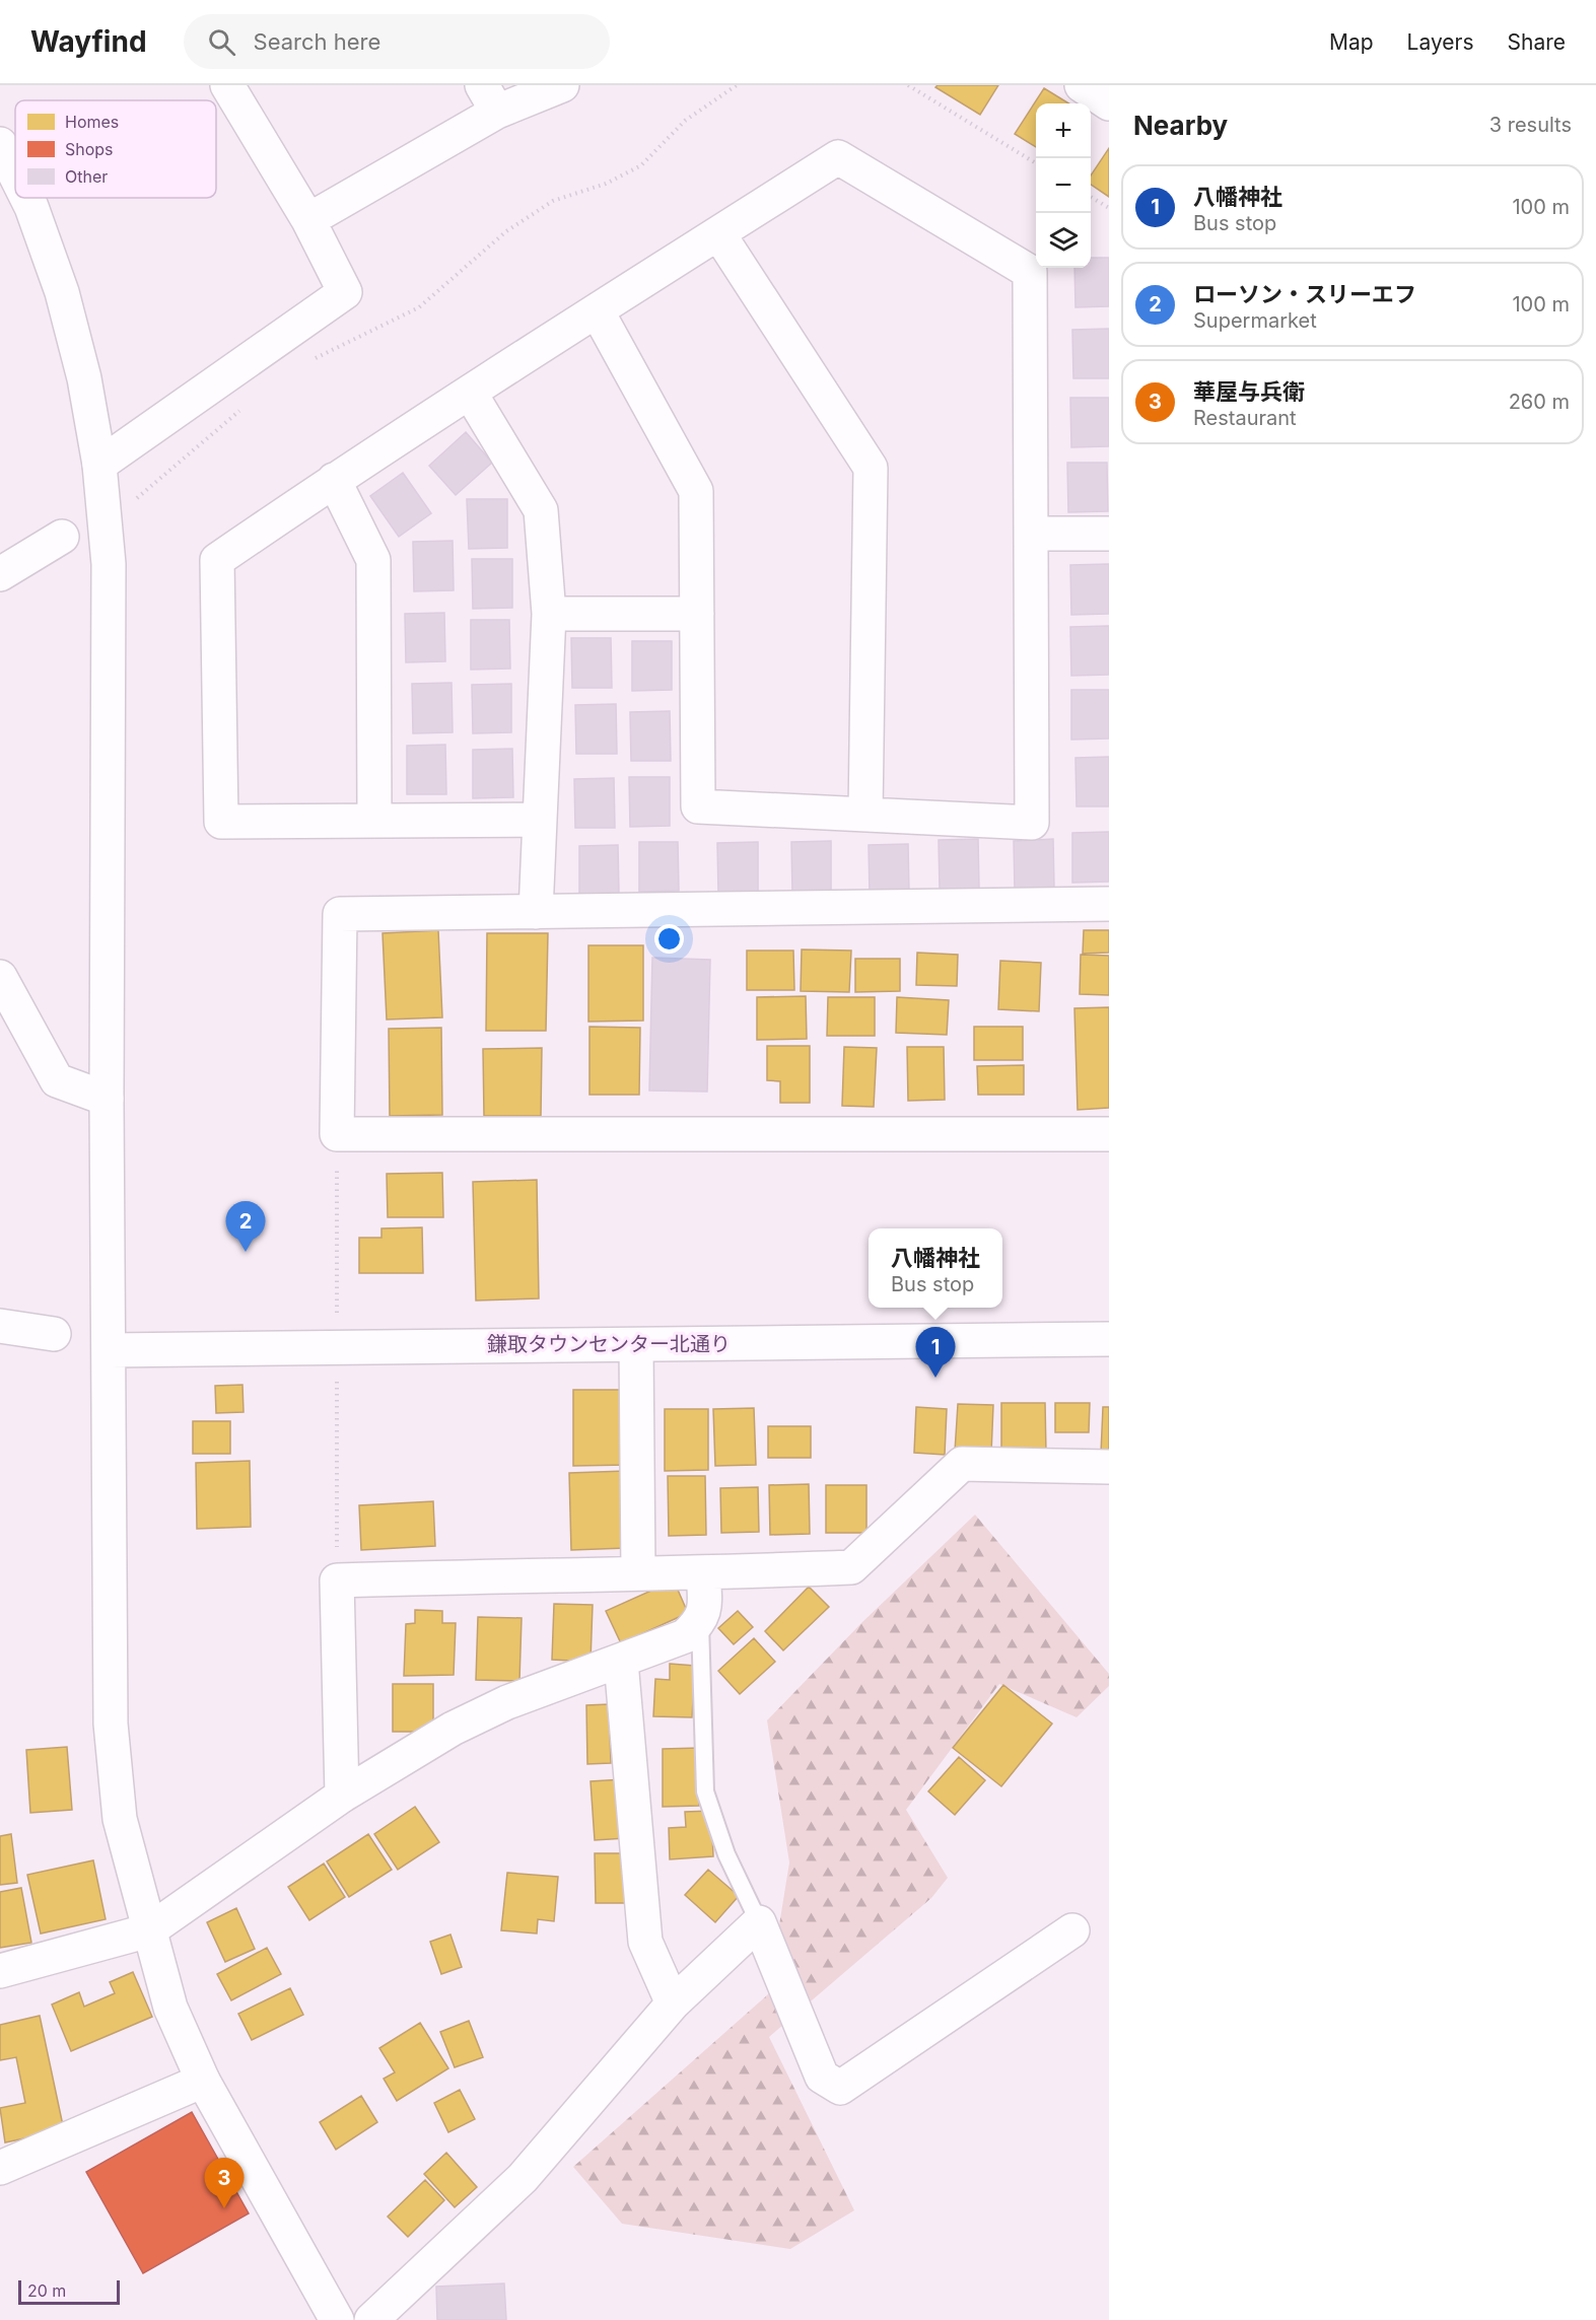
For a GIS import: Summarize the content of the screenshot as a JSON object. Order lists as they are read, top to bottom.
{
  "streets": {
    "street": ["鎌取タウンセンター北通り"]
  },
  "legend": ["Homes", "Shops", "Other"],
  "scale_bar": "20 m",
  "page": {
    "header": "Wayfind",
    "search": "Search here",
    "nav": ["Map", "Layers", "Share"],
    "heading": ["Nearby", "3 results"],
    "map_buttons": ["+", "−"],
    "list": [
      {
        "mark": "1",
        "name": "八幡神社",
        "note": "Bus stop",
        "value": "100 m"
      },
      {
        "mark": "2",
        "name": "ローソン・スリーエフ",
        "note": "Supermarket",
        "value": "100 m"
      },
      {
        "mark": "3",
        "name": "華屋与兵衛",
        "note": "Restaurant",
        "value": "260 m"
      }
    ],
    "pins": ["2", "1", "3"],
    "popup": ["八幡神社", "Bus stop"],
    "scale": "20 m"
  }
}
